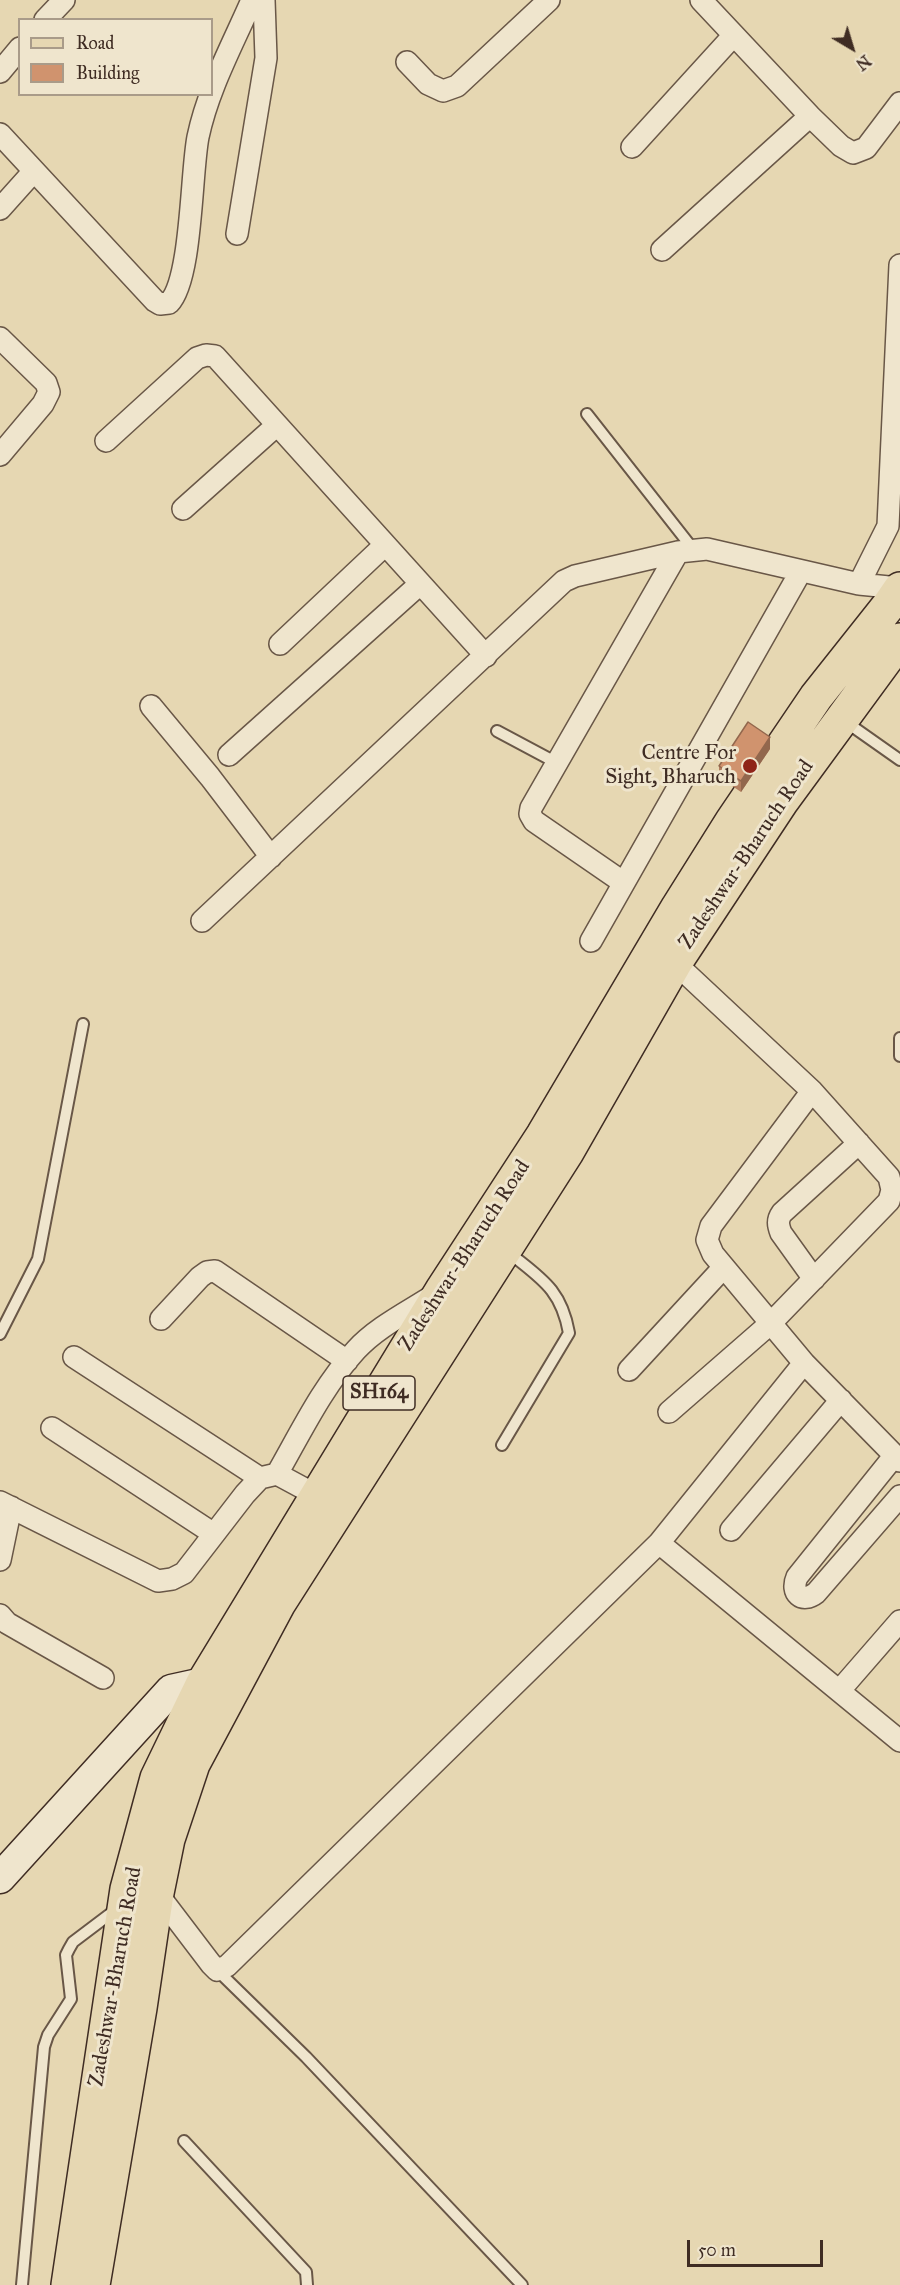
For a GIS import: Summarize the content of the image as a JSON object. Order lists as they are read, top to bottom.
{
  "streets": {
    "main road": ["Zadeshwar-Bharuch Road", "SH164"]
  },
  "places": ["Centre For Sight, Bharuch"],
  "legend": ["Road", "Building"],
  "scale_bar": "50 m",
  "north": "bottom right"
}
